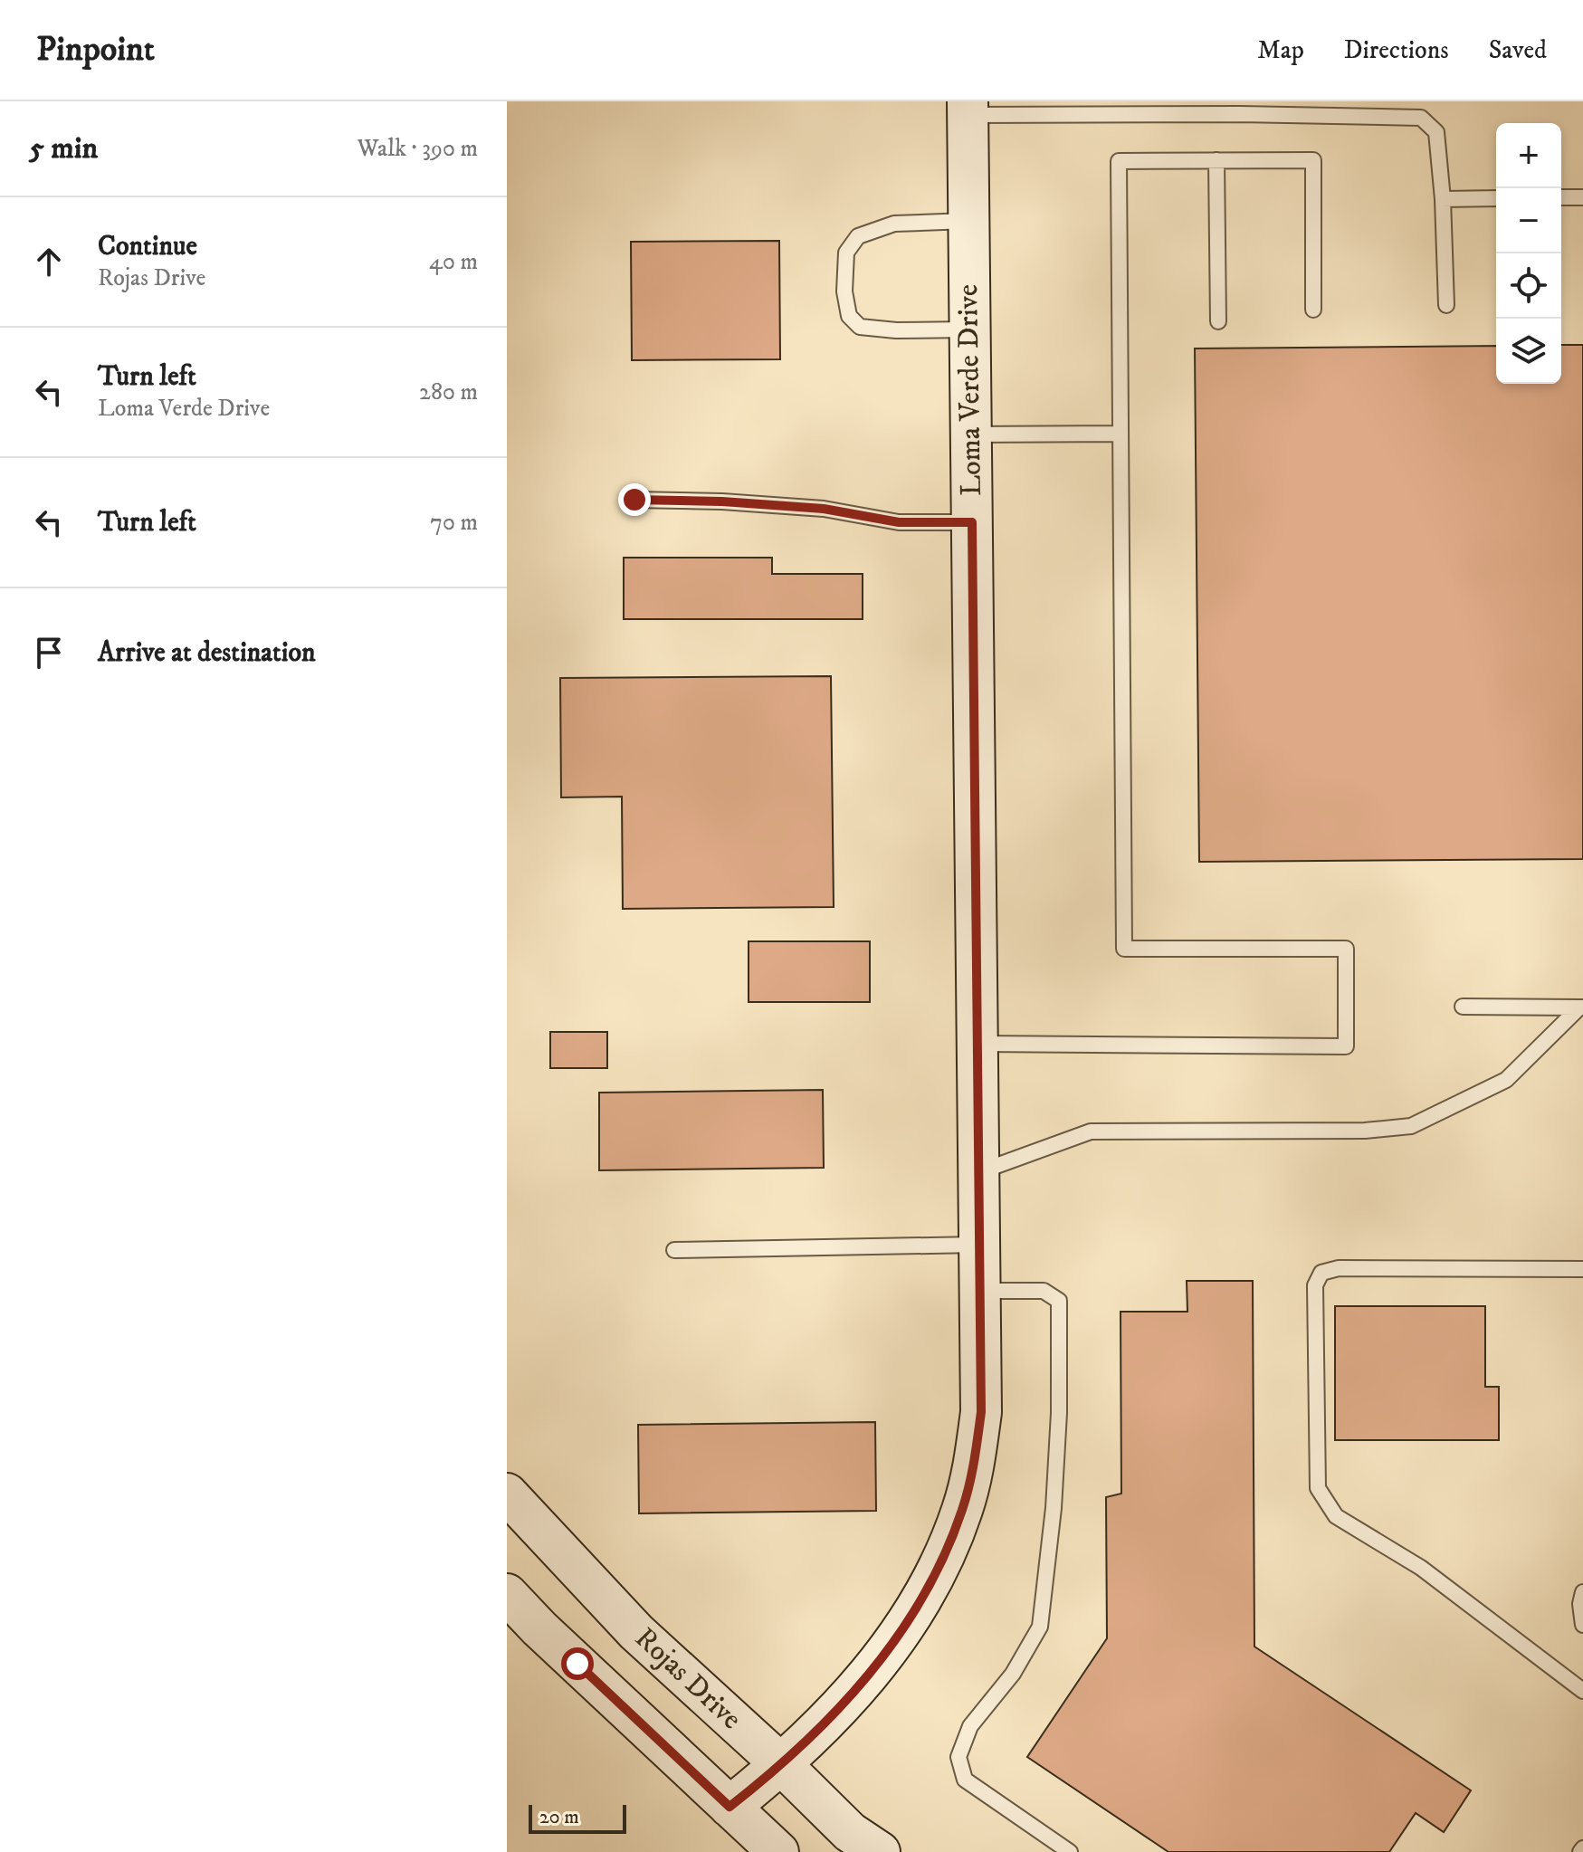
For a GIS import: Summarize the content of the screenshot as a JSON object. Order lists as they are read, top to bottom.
{
  "streets": {
    "street": ["Loma Verde Drive", "Rojas Drive"]
  },
  "crossings": [
    ["Loma Verde Drive", "Rojas Drive"]
  ],
  "scale_bar": "20 m",
  "page": {
    "header": "Pinpoint",
    "nav": ["Map", "Directions", "Saved"],
    "heading": ["5 min", "Walk · 390 m"],
    "map_buttons": ["+", "−"],
    "list": [
      ["Continue", "Rojas Drive", "40 m"],
      ["Turn left", "Loma Verde Drive", "280 m"],
      ["Turn left", "70 m"],
      "Arrive at destination"
    ],
    "scale": "20 m"
  }
}
